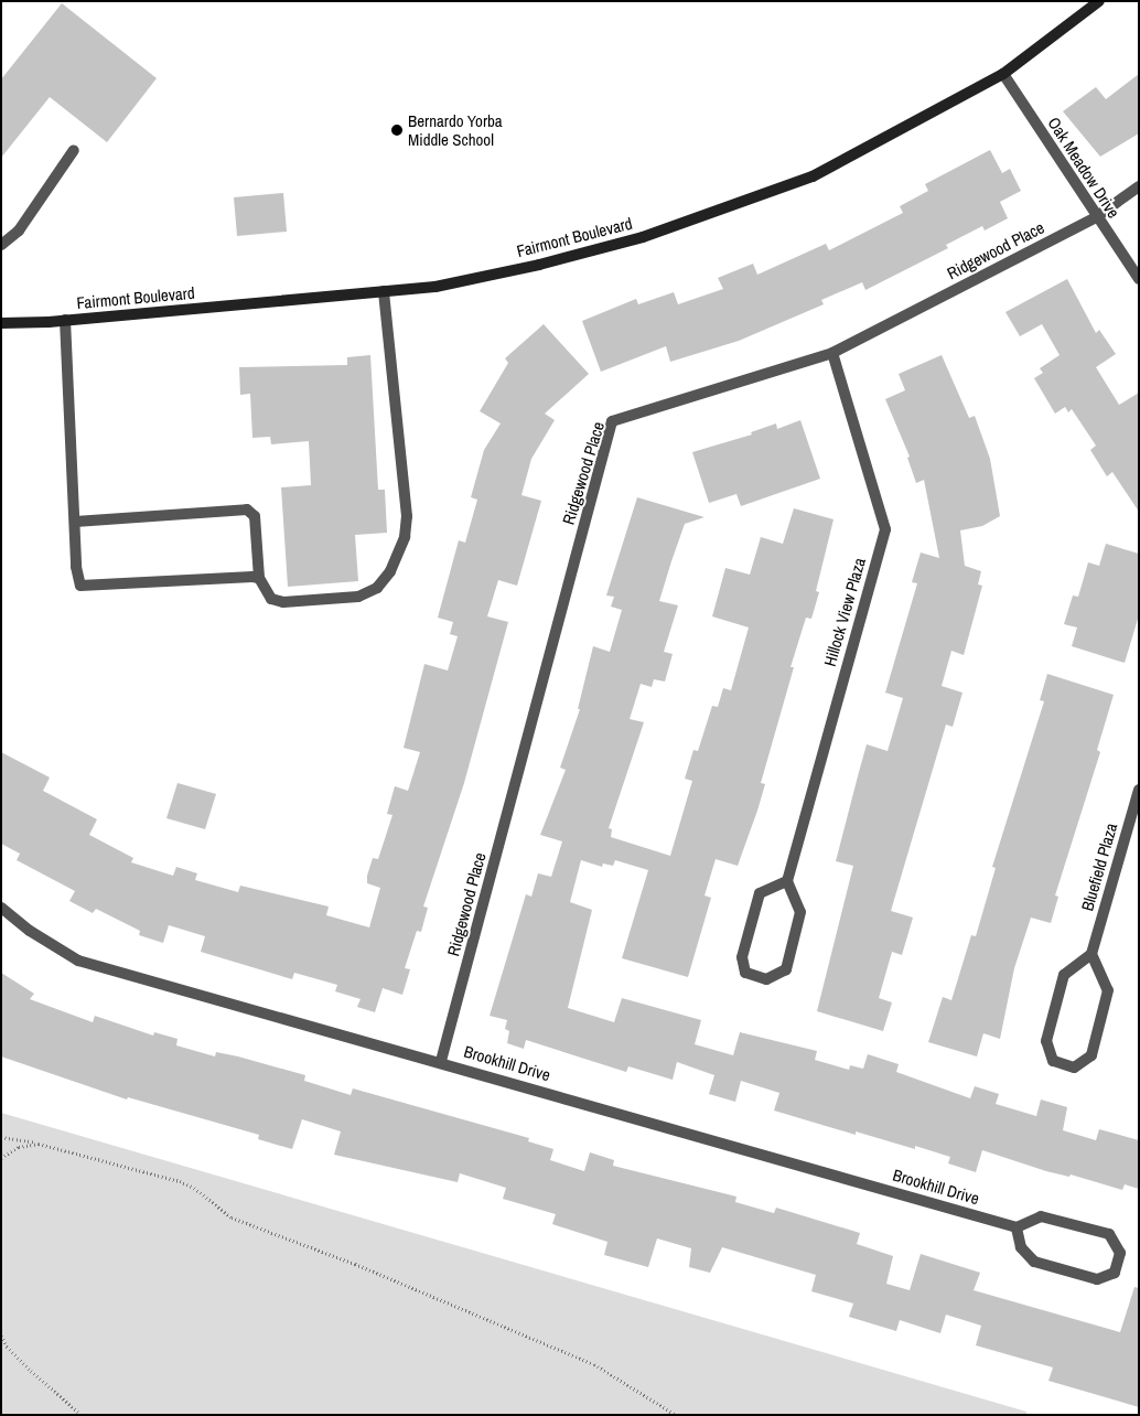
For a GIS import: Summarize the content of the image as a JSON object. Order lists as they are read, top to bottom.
{
  "streets": {
    "main road": ["Fairmont Boulevard"],
    "street": [
      "Oak Meadow Drive",
      "Ridgewood Place",
      "Hillock View Plaza",
      "Bluefield Plaza",
      "Brookhill Drive"
    ]
  },
  "crossings": [
    ["Oak Meadow Drive", "Fairmont Boulevard"],
    ["Oak Meadow Drive", "Ridgewood Place"],
    ["Ridgewood Place", "Hillock View Plaza"],
    ["Ridgewood Place", "Brookhill Drive"]
  ],
  "places": ["Bernardo Yorba Middle School"]
}
